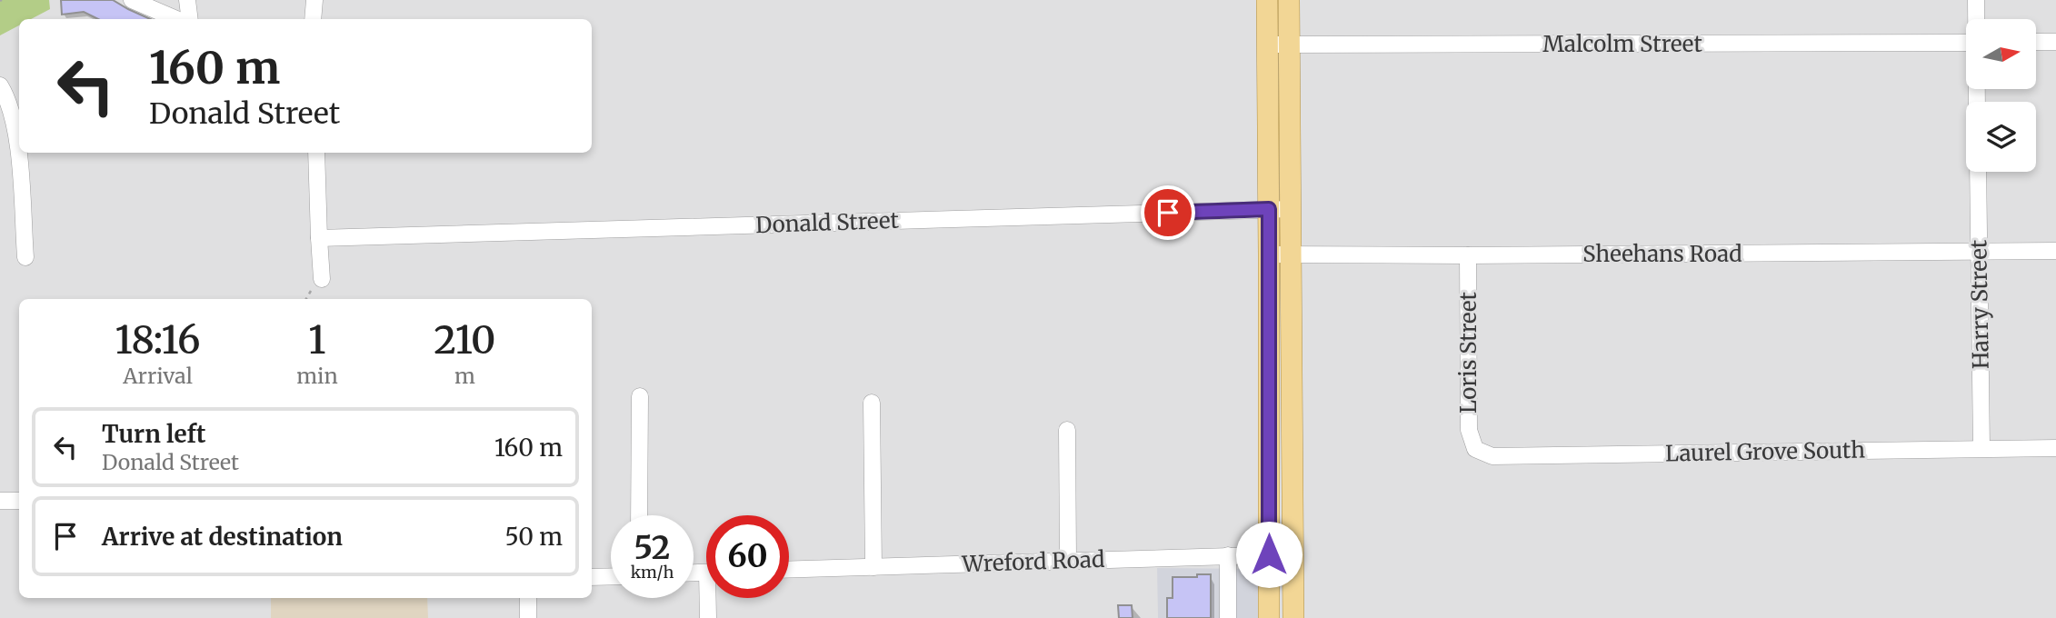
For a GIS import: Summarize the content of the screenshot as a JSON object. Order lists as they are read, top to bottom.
{
  "streets": {
    "street": [
      "Malcolm Street",
      "Donald Street",
      "Sheehans Road",
      "Harry Street",
      "Loris Street",
      "Laurel Grove South",
      "Wreford Road"
    ]
  },
  "crossings": [
    ["Sheehans Road", "Harry Street"],
    ["Sheehans Road", "Loris Street"],
    ["Harry Street", "Laurel Grove South"],
    ["Loris Street", "Laurel Grove South"]
  ],
  "north": "right",
  "page": {
    "turn": ["160 m", "Donald Street"],
    "eta": [
      "18:16",
      "Arrival",
      "1",
      "min",
      "210",
      "m"
    ],
    "list": [
      {
        "name": "Turn left",
        "note": "Donald Street",
        "value": "160 m"
      },
      {
        "name": "Arrive at destination",
        "value": "50 m"
      }
    ],
    "speed": "52 km/h",
    "limit": "60"
  }
}
